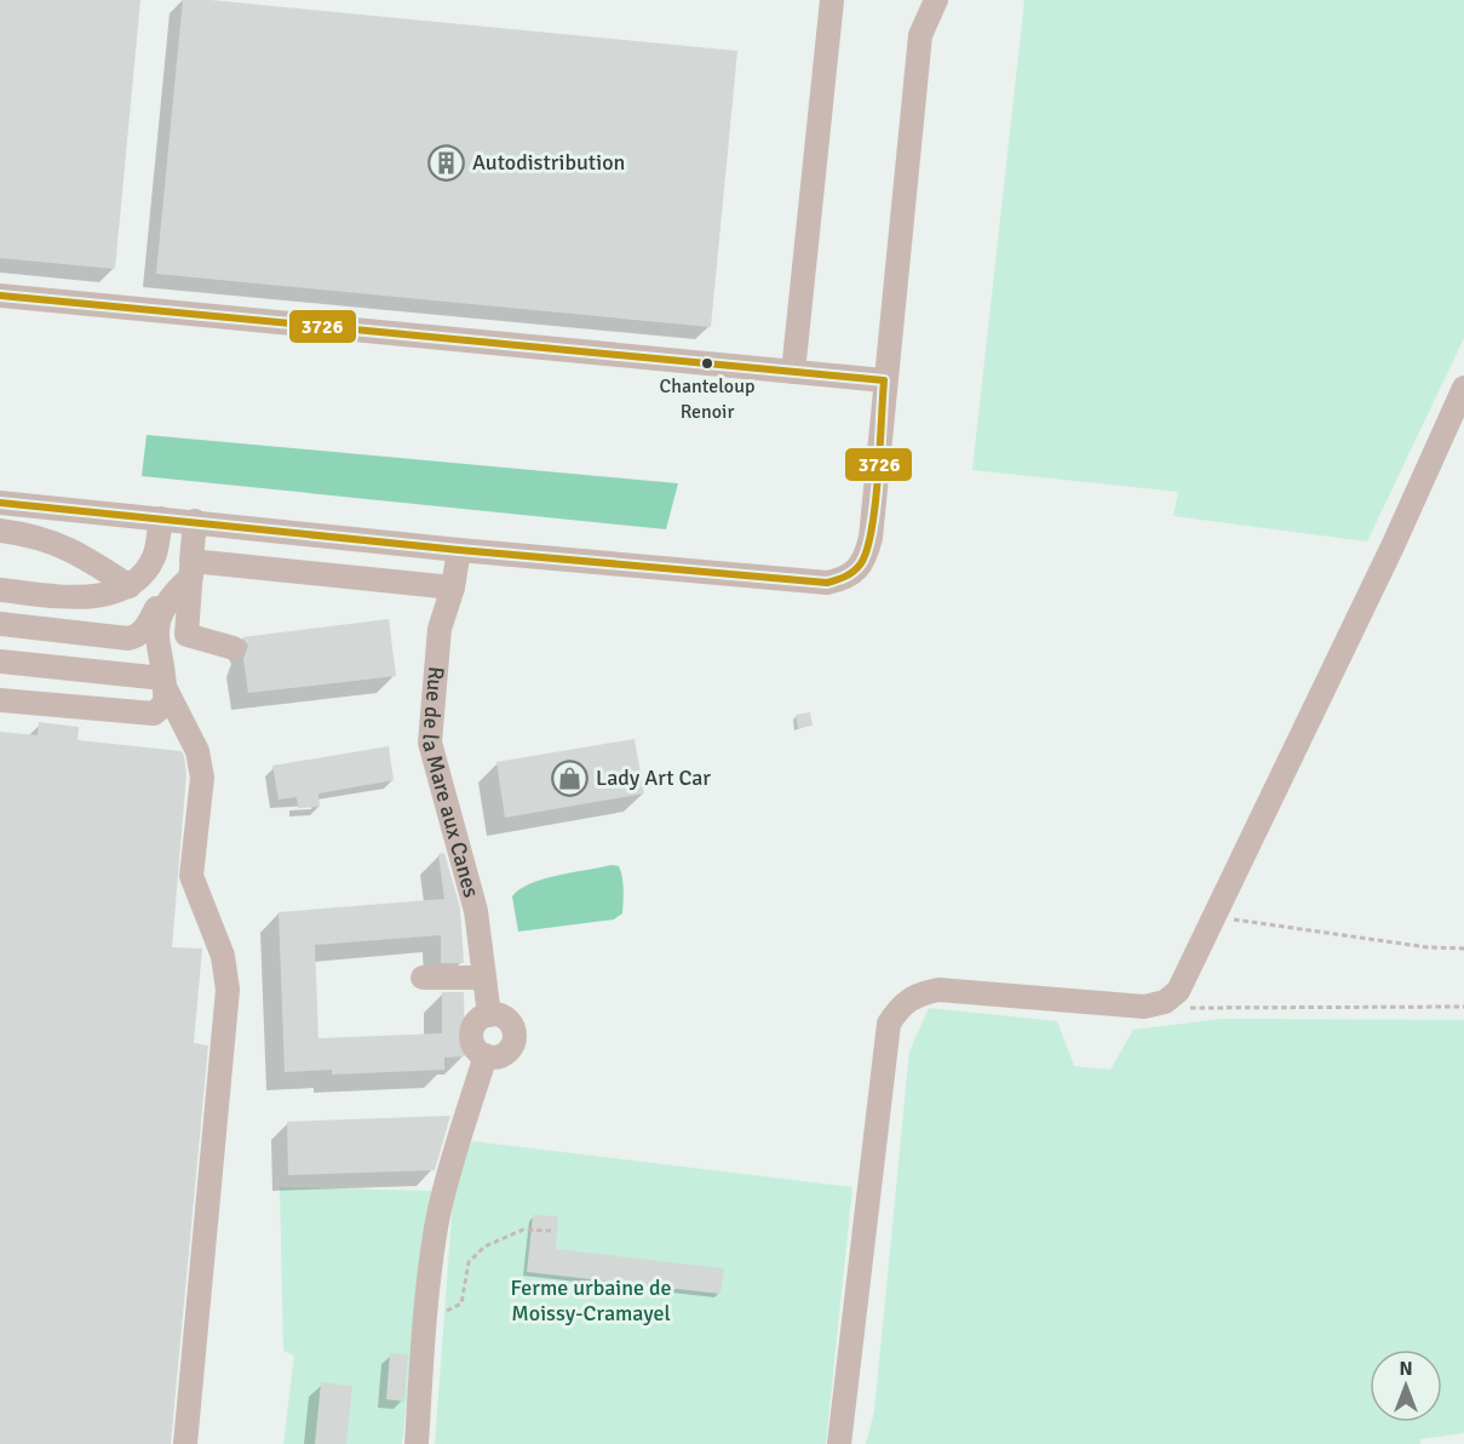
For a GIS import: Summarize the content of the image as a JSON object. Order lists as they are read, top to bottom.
{
  "streets": {
    "street": ["Rue de la Mare aux Canes"]
  },
  "parks": ["Ferme urbaine de Moissy-Cramayel"],
  "places": {
    "building": ["Autodistribution"],
    "other": ["Chanteloup Renoir"],
    "shop": ["Lady Art Car"]
  },
  "lines": ["transit line 3726"],
  "north": "top"
}
